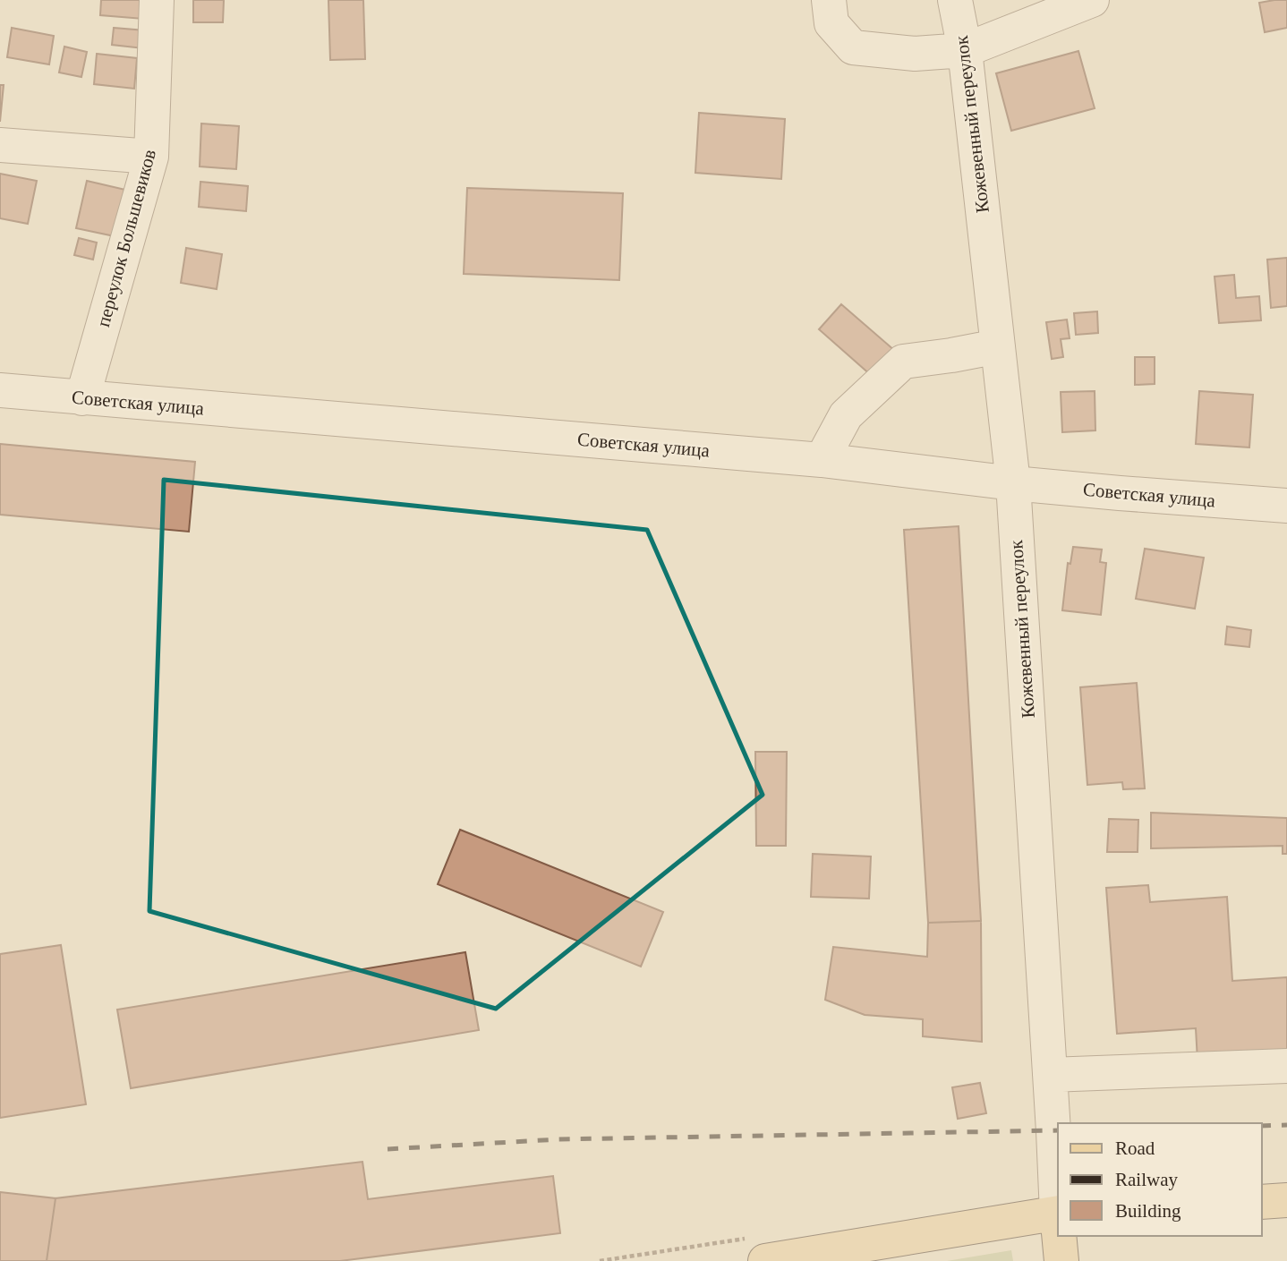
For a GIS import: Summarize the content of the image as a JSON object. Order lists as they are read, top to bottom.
{
  "streets": {
    "main road": ["Кожевенный переулок"],
    "street": ["переулок Большевиков", "Советская улица"]
  },
  "crossings": [
    ["Кожевенный переулок", "Советская улица"],
    ["переулок Большевиков", "Советская улица"]
  ],
  "legend": ["Road", "Railway", "Building"]
}
